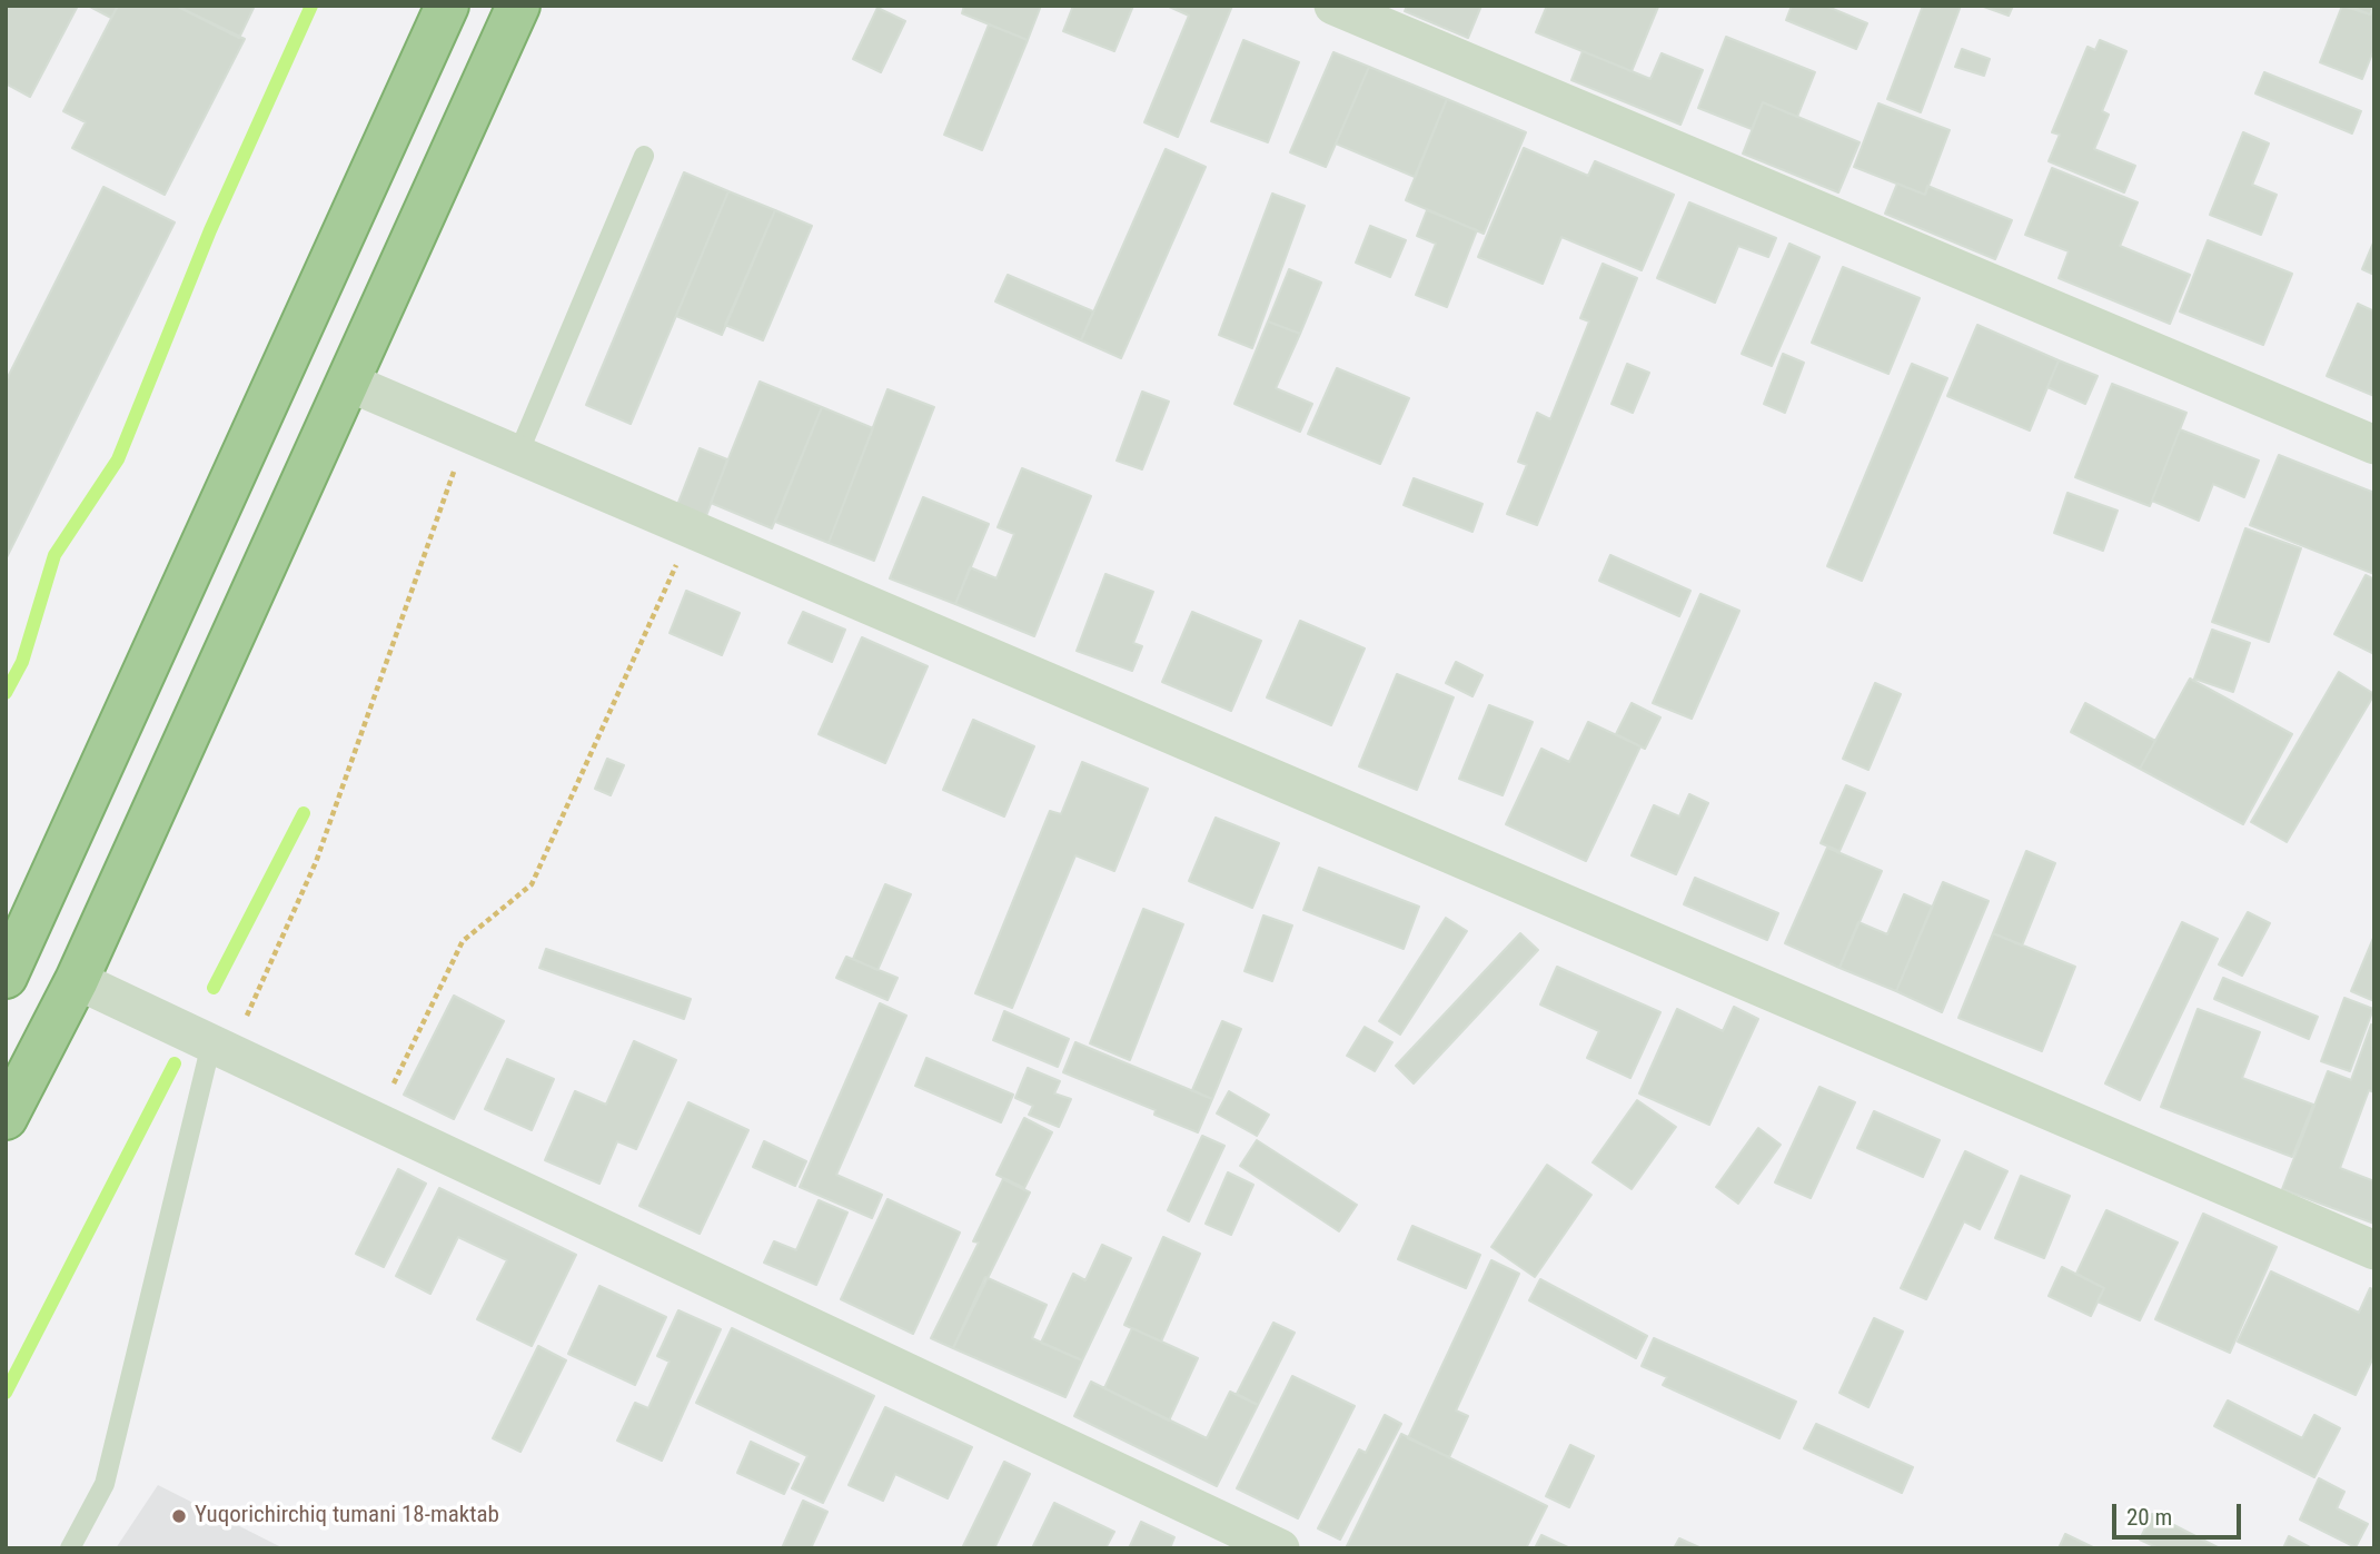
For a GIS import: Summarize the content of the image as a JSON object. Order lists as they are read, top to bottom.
{
  "places": ["Yuqorichirchiq tumani 18-maktab"],
  "scale_bar": "20 m"
}
